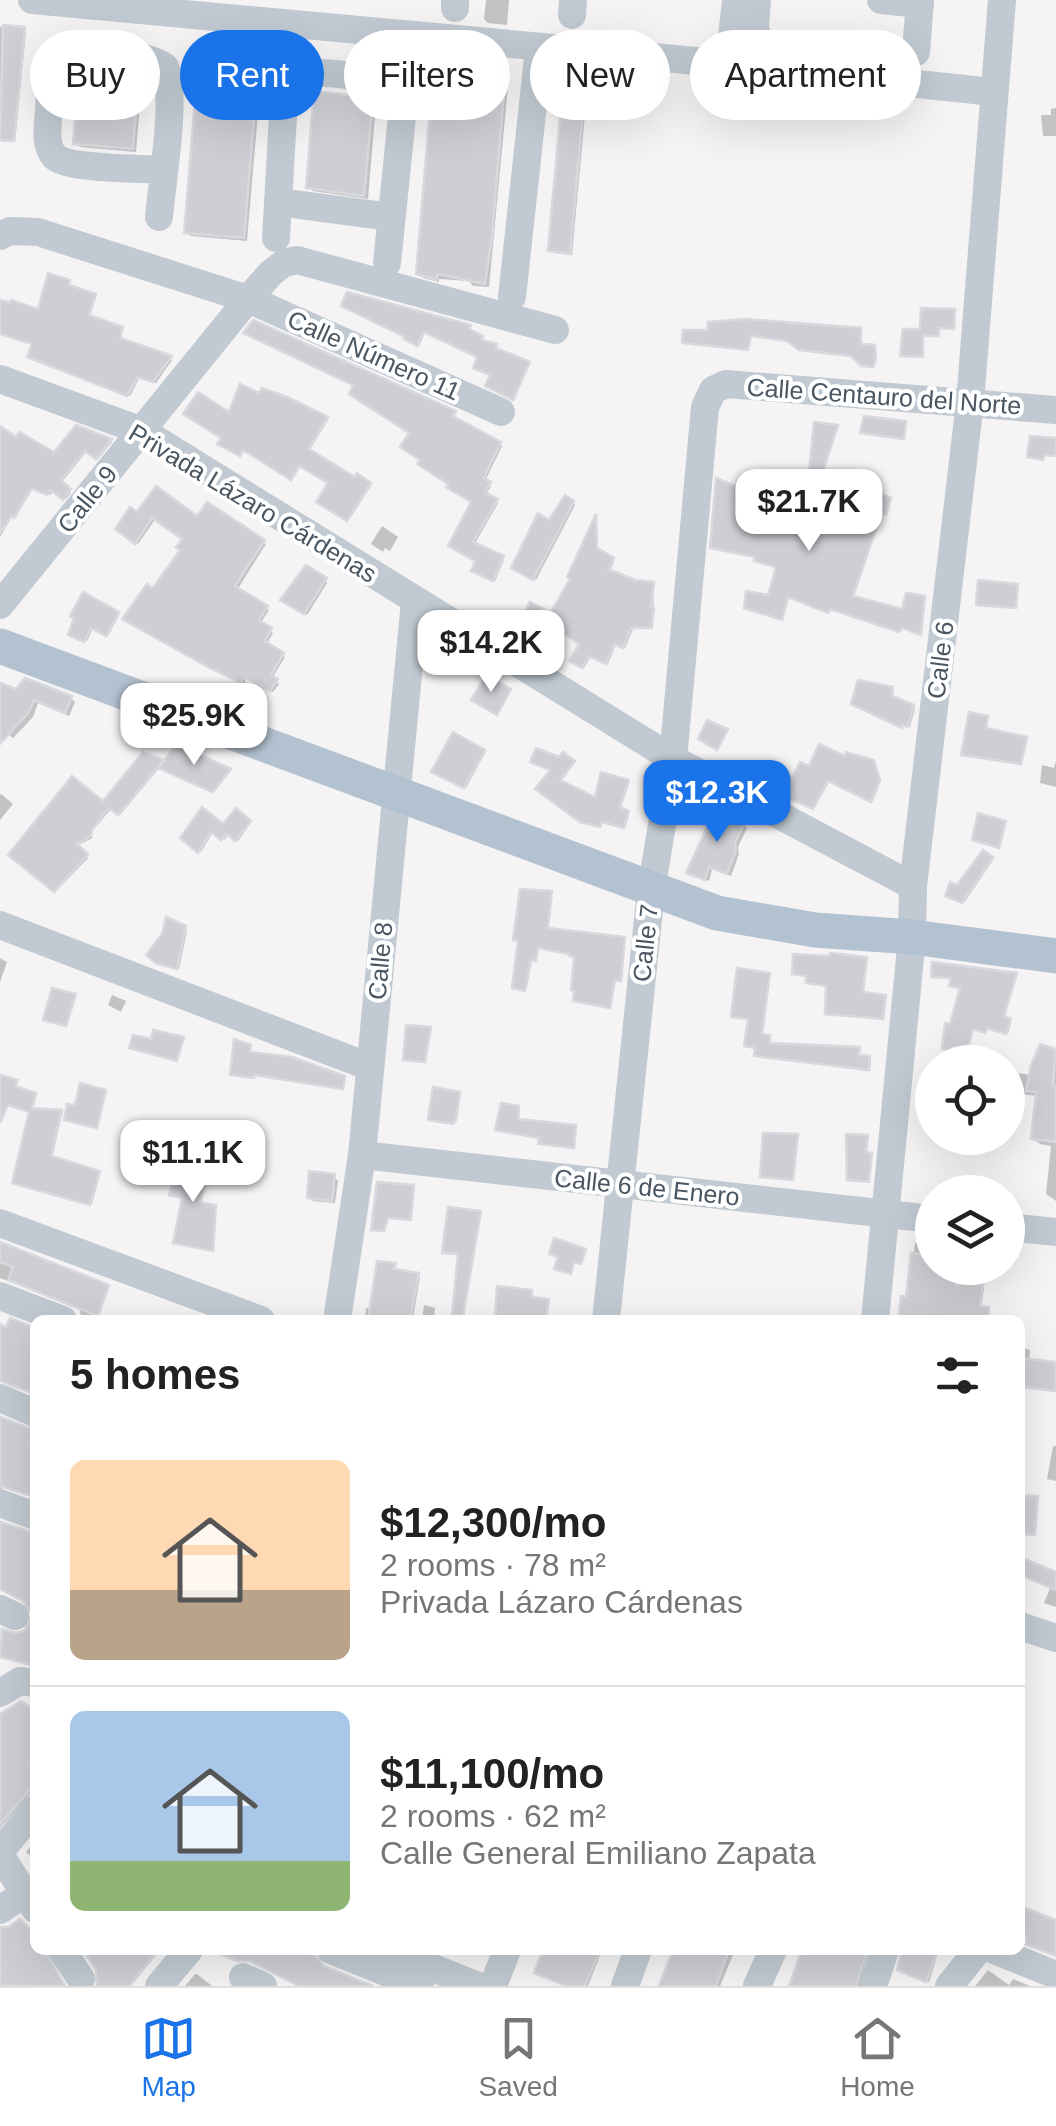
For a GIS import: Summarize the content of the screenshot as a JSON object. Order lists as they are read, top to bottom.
{
  "streets": {
    "street": [
      "Calle Número 11",
      "Calle Centauro del Norte",
      "Calle 9",
      "Privada Lázaro Cárdenas",
      "Calle 6",
      "Calle 7",
      "Calle 8",
      "Calle 6 de Enero"
    ]
  },
  "crossings": [
    ["Calle Número 11", "Calle 9"],
    ["Calle Centauro del Norte", "Calle 6"],
    ["Calle Centauro del Norte", "Calle 7"],
    ["Calle 9", "Privada Lázaro Cárdenas"],
    ["Privada Lázaro Cárdenas", "Calle 6"],
    ["Privada Lázaro Cárdenas", "Calle 7"],
    ["Privada Lázaro Cárdenas", "Calle 8"],
    ["Calle 6", "Calle 6 de Enero"],
    ["Calle 7", "Calle 6 de Enero"],
    ["Calle 8", "Calle 6 de Enero"]
  ],
  "page": {
    "chip": [
      "Buy",
      "Rent",
      "Filters",
      "New",
      "Apartment"
    ],
    "price": [
      "$21.7K",
      "$14.2K",
      "$25.9K",
      "$12.3K",
      "$11.1K"
    ],
    "heading": "5 homes",
    "list": [
      {
        "name": "$12,300/mo",
        "note": "2 rooms · 78 m² · Privada Lázaro Cárdenas"
      },
      {
        "name": "$11,100/mo",
        "note": "2 rooms · 62 m² · Calle General Emiliano Zapata"
      }
    ],
    "tabs": ["Map", "Saved", "Home"]
  }
}
